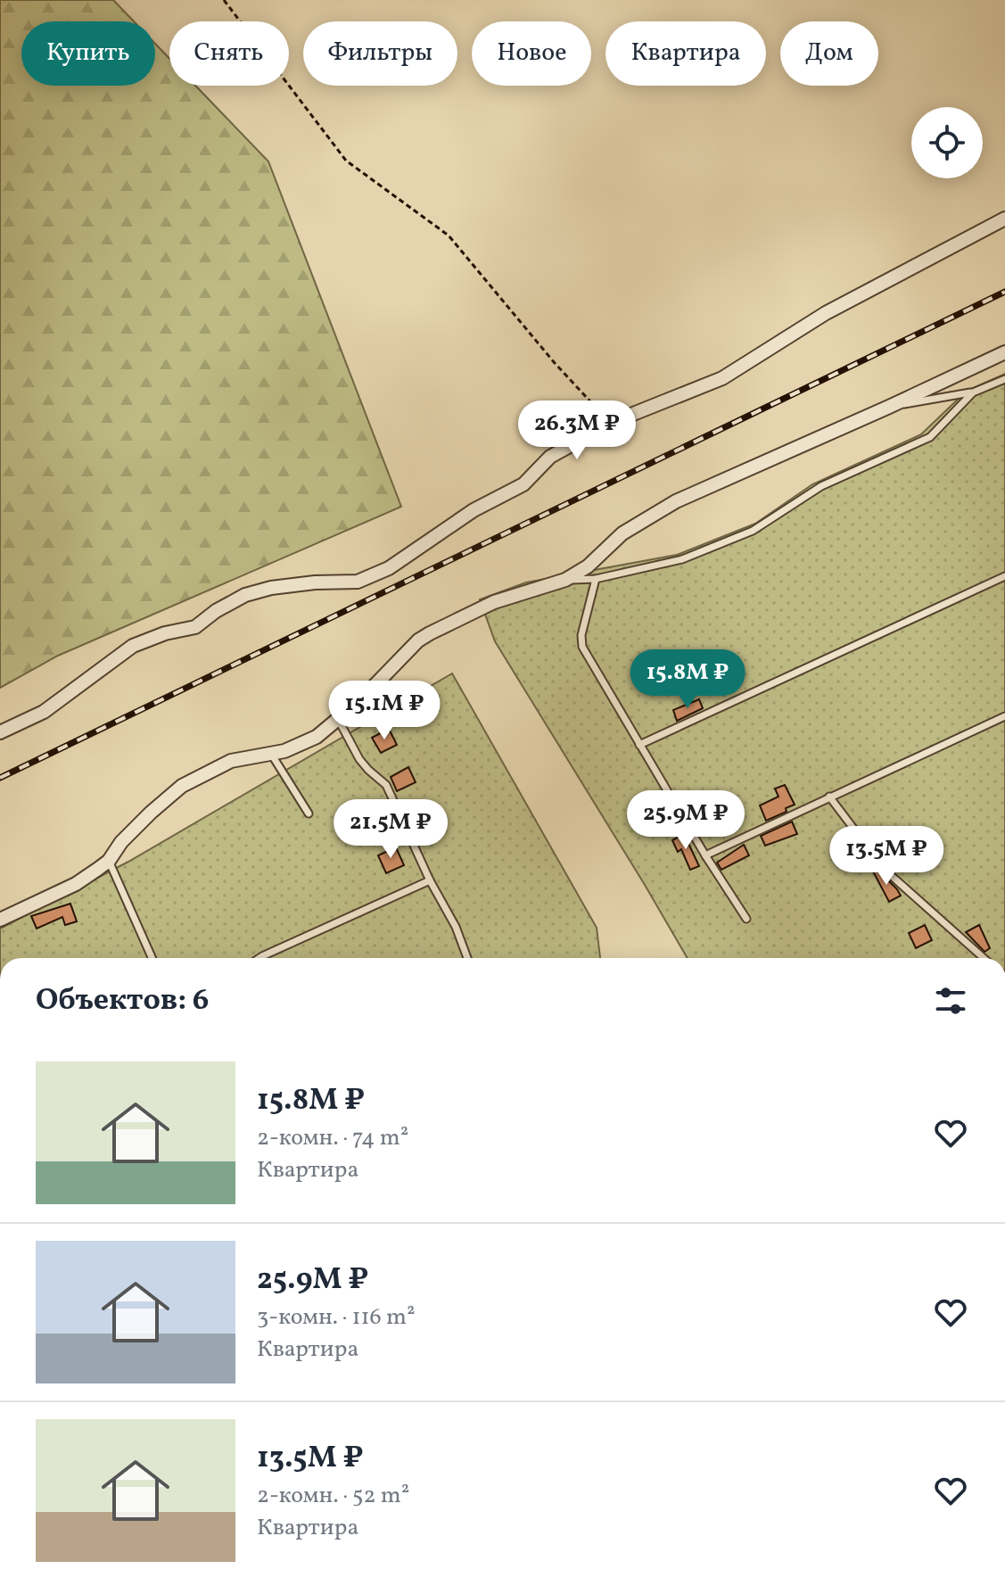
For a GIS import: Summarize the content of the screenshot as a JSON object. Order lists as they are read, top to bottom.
{
  "page": {
    "chip": [
      "Купить",
      "Снять",
      "Фильтры",
      "Новое",
      "Квартира",
      "Дом"
    ],
    "price": [
      "26.3M ₽",
      "15.8M ₽",
      "15.1M ₽",
      "25.9M ₽",
      "21.5M ₽",
      "13.5M ₽"
    ],
    "heading": "Объектов: 6",
    "list": [
      {
        "name": "15.8M ₽",
        "note": "2-комн. · 74 m² · Квартира"
      },
      {
        "name": "25.9M ₽",
        "note": "3-комн. · 116 m² · Квартира"
      },
      {
        "name": "13.5M ₽",
        "note": "2-комн. · 52 m² · Квартира"
      }
    ]
  }
}
